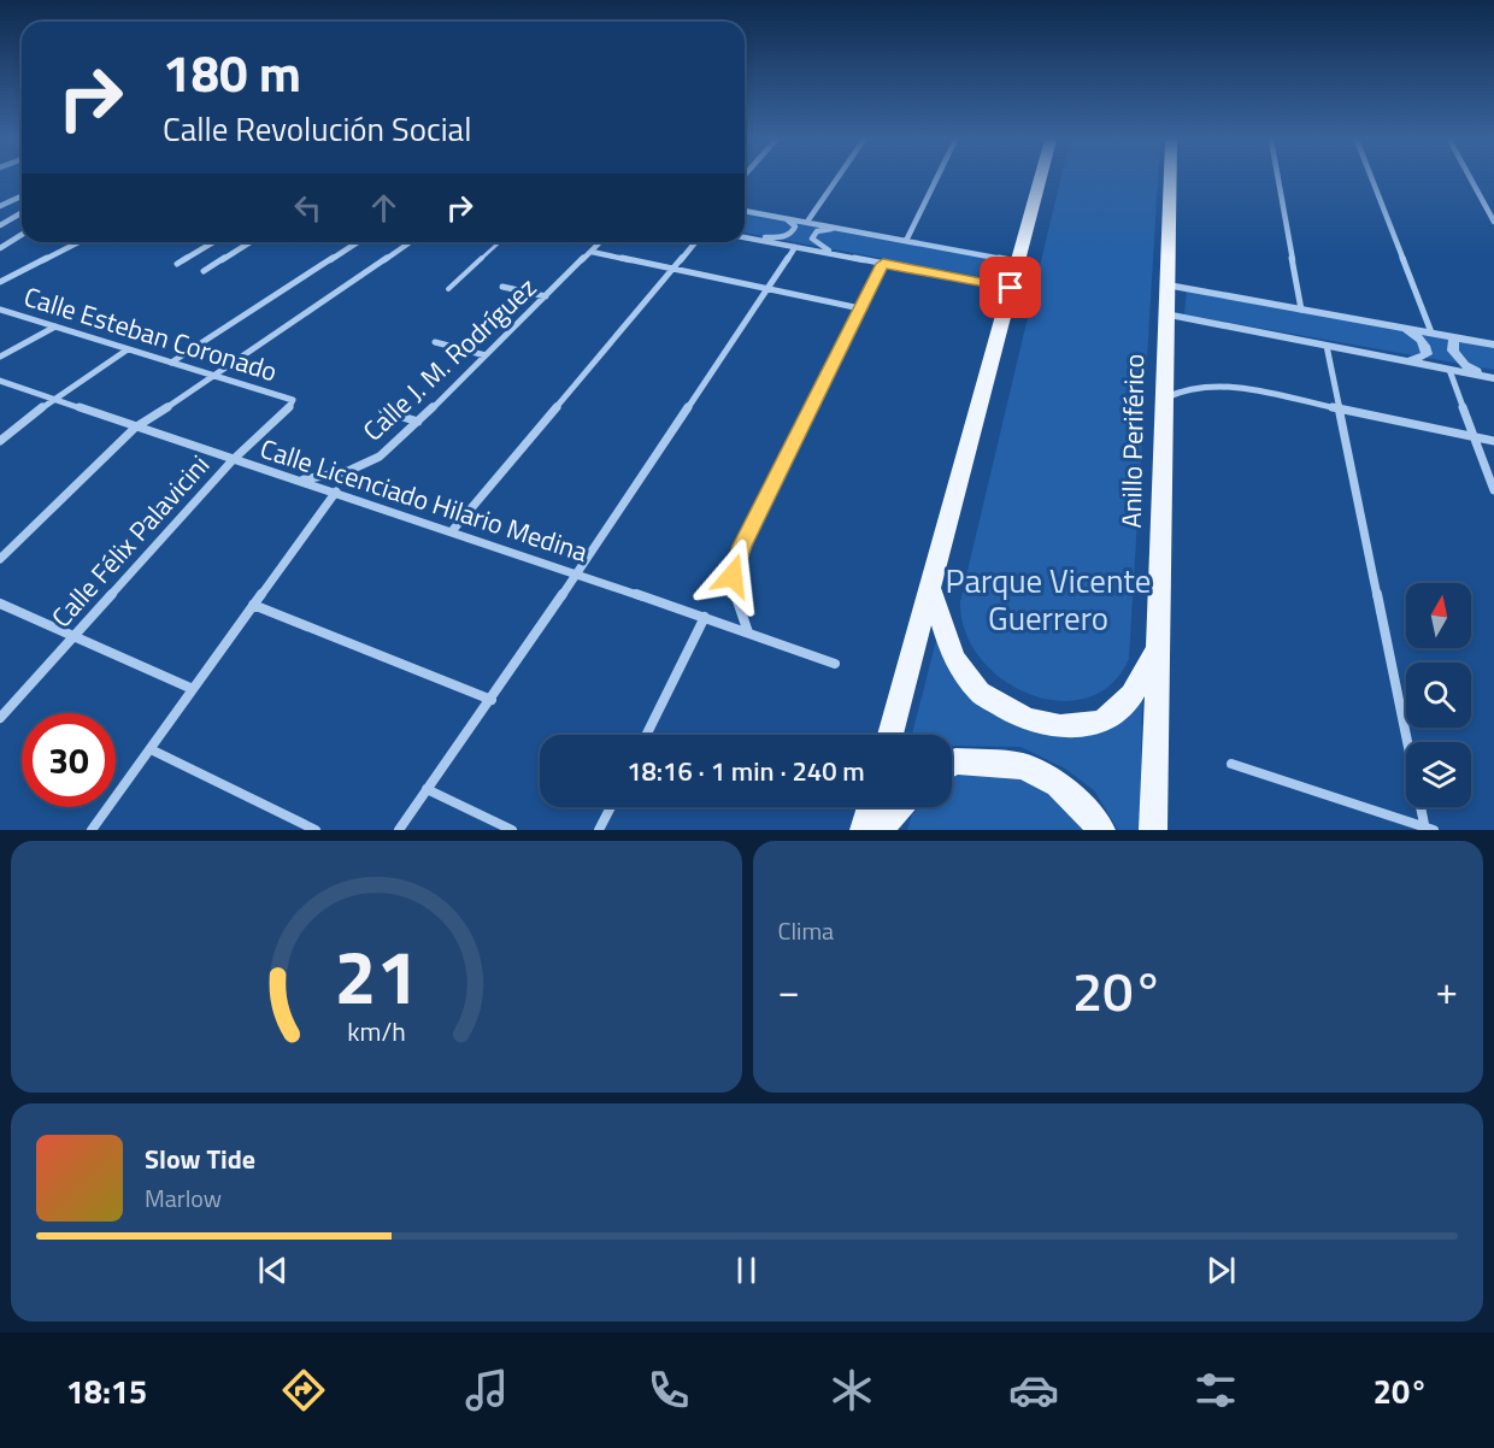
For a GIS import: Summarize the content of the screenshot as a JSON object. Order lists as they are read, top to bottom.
{
  "streets": {
    "main road": ["Anillo Periférico"],
    "street": [
      "Calle Esteban Coronado",
      "Calle J. M. Rodríguez",
      "Calle Licenciado Hilario Medina",
      "Calle Félix Palavicini"
    ]
  },
  "crossings": [
    ["Calle Esteban Coronado", "Calle Félix Palavicini"],
    ["Calle J. M. Rodríguez", "Calle Licenciado Hilario Medina"],
    ["Calle Licenciado Hilario Medina", "Calle Félix Palavicini"]
  ],
  "parks": ["Parque Vicente Guerrero"],
  "north": "top",
  "page": {
    "turn": ["180 m", "Calle Revolución Social"],
    "limit": "30",
    "trip": "18:16 · 1 min · 240 m",
    "tile": "Clima",
    "heat": ["−", "20°", "+"],
    "song": ["Slow Tide", "Marlow"],
    "tabs": ["18:15", "20°"],
    "gauge": ["21", "km/h"]
  }
}
